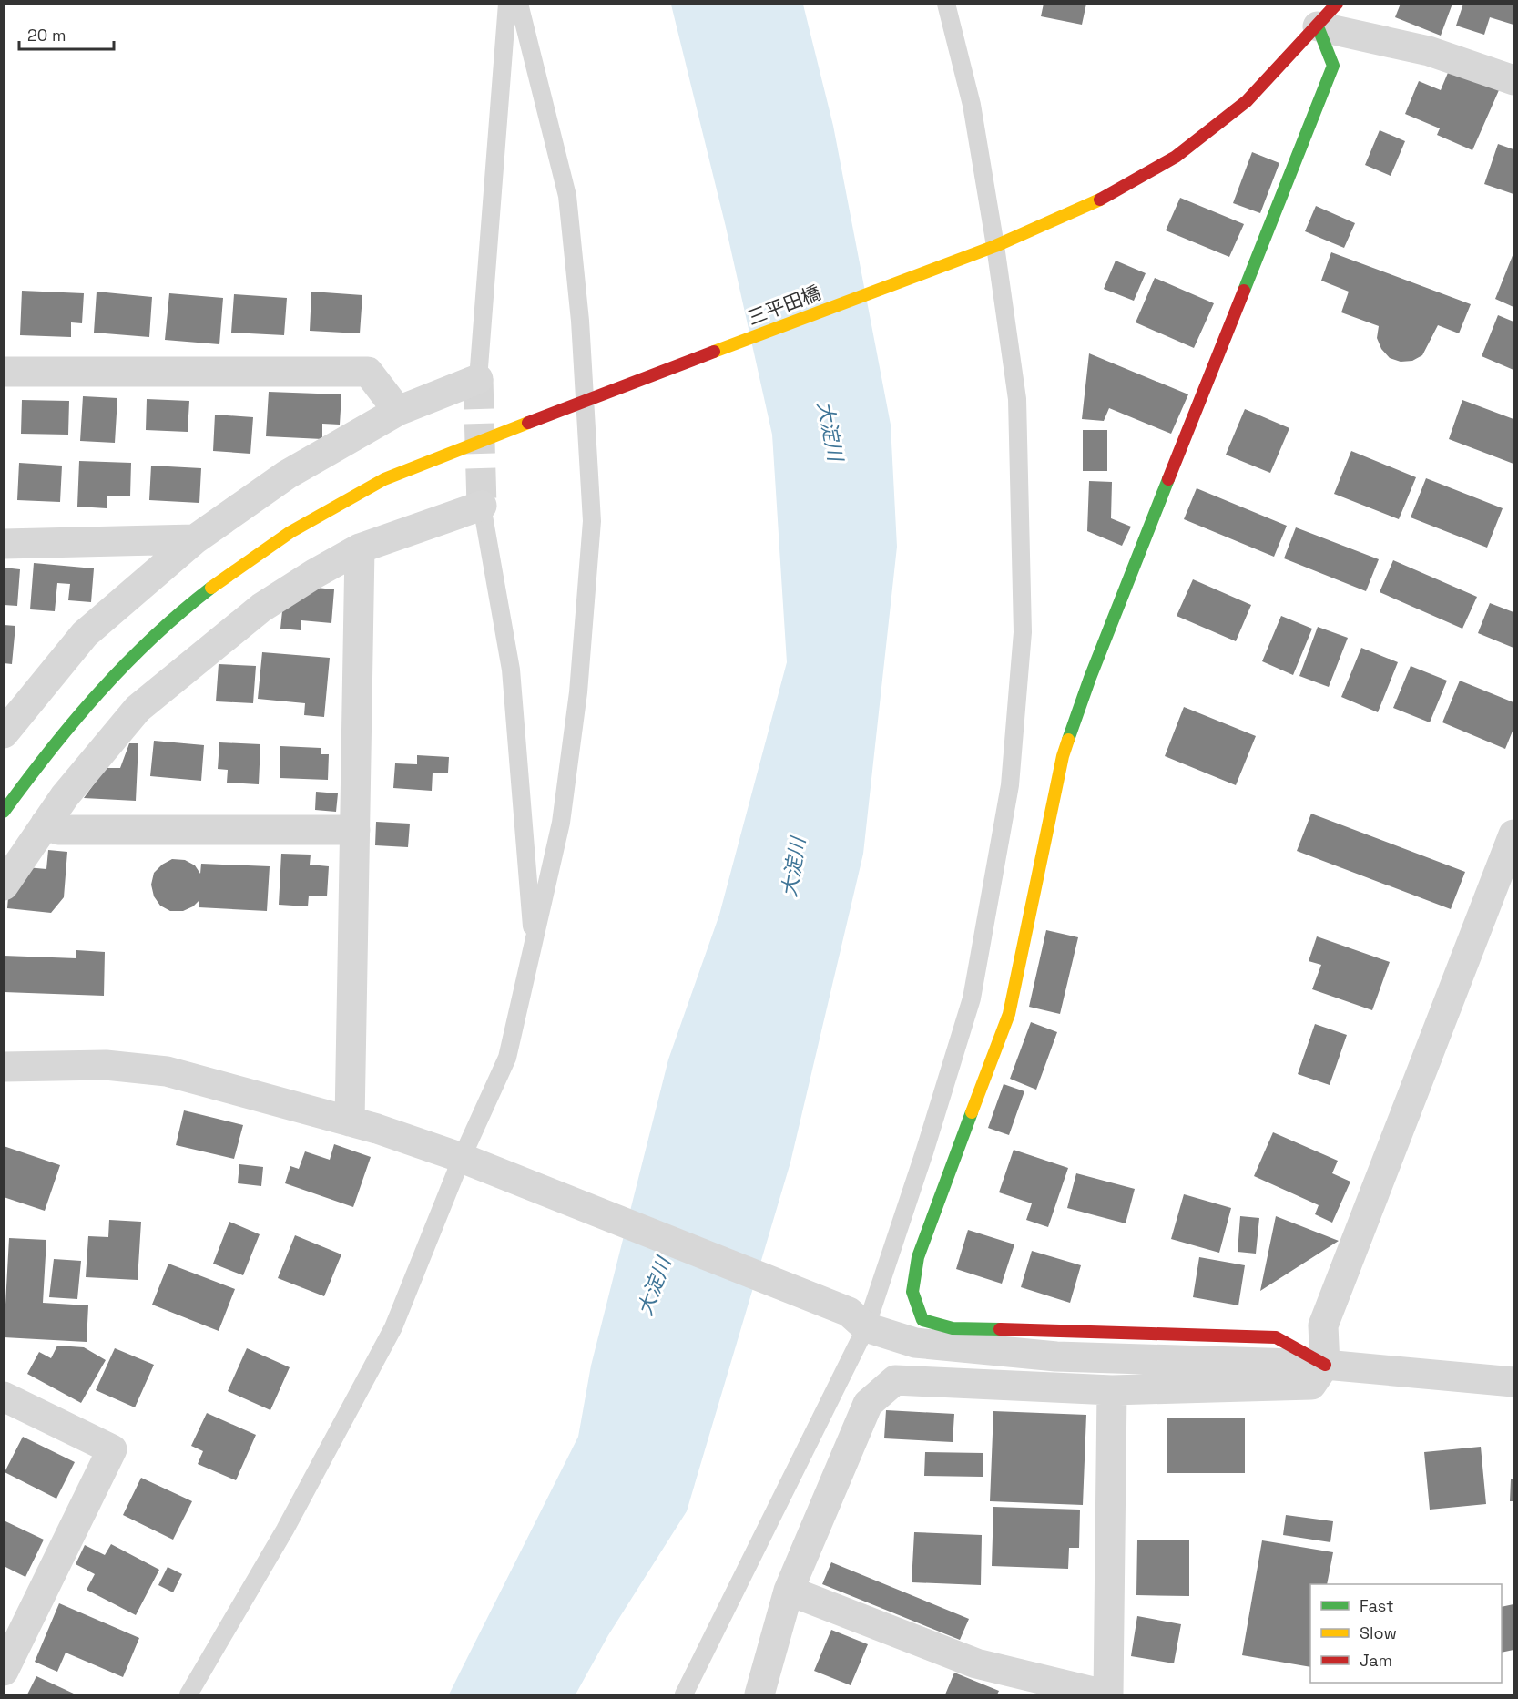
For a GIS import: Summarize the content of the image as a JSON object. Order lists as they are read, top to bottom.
{
  "streets": {
    "street": ["三平田橋"]
  },
  "water": ["大淀川"],
  "legend": ["Fast", "Slow", "Jam"],
  "scale_bar": "20 m"
}
